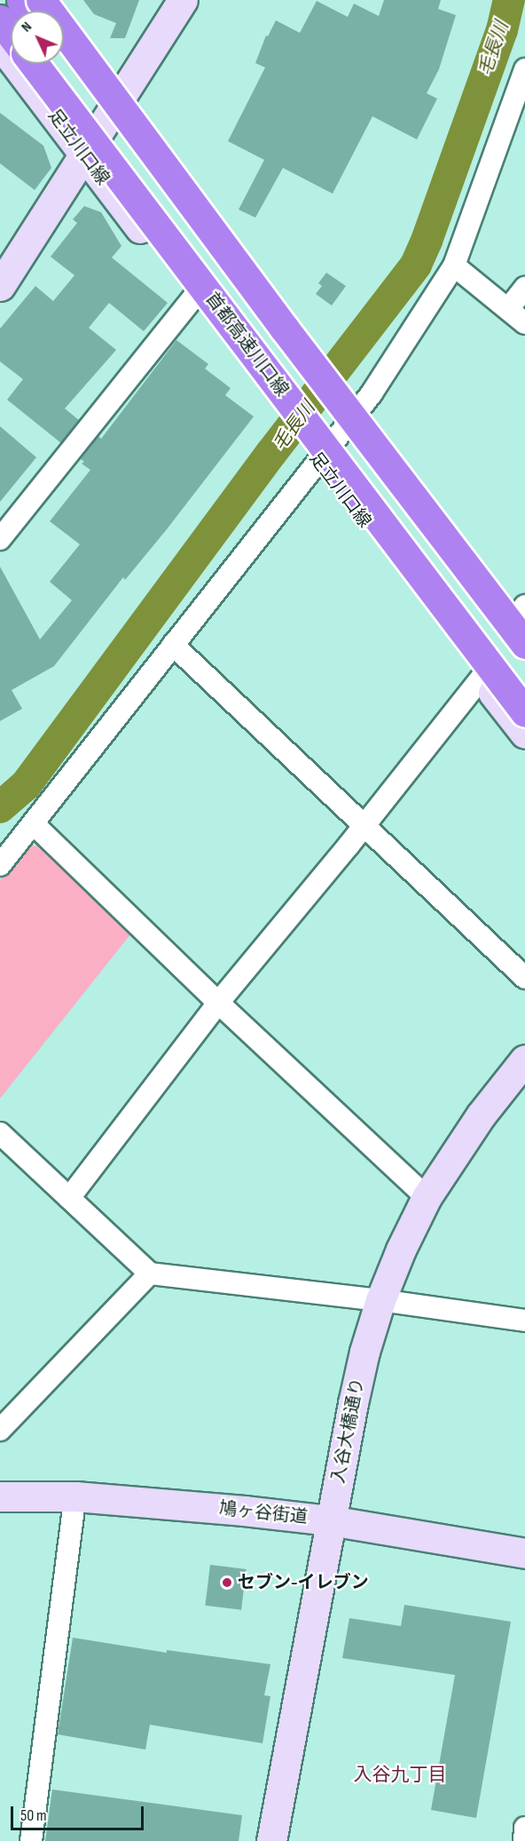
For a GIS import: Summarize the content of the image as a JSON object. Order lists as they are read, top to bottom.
{
  "streets": {
    "highway": ["首都高速川口線"],
    "main road": ["足立川口線", "入谷大橋通り", "鳩ヶ谷街道"]
  },
  "crossings": [
    ["入谷大橋通り", "鳩ヶ谷街道"]
  ],
  "districts": ["入谷九丁目"],
  "water": ["毛長川"],
  "places": ["セブン-イレブン"],
  "scale_bar": "50 m",
  "north": "top left"
}
